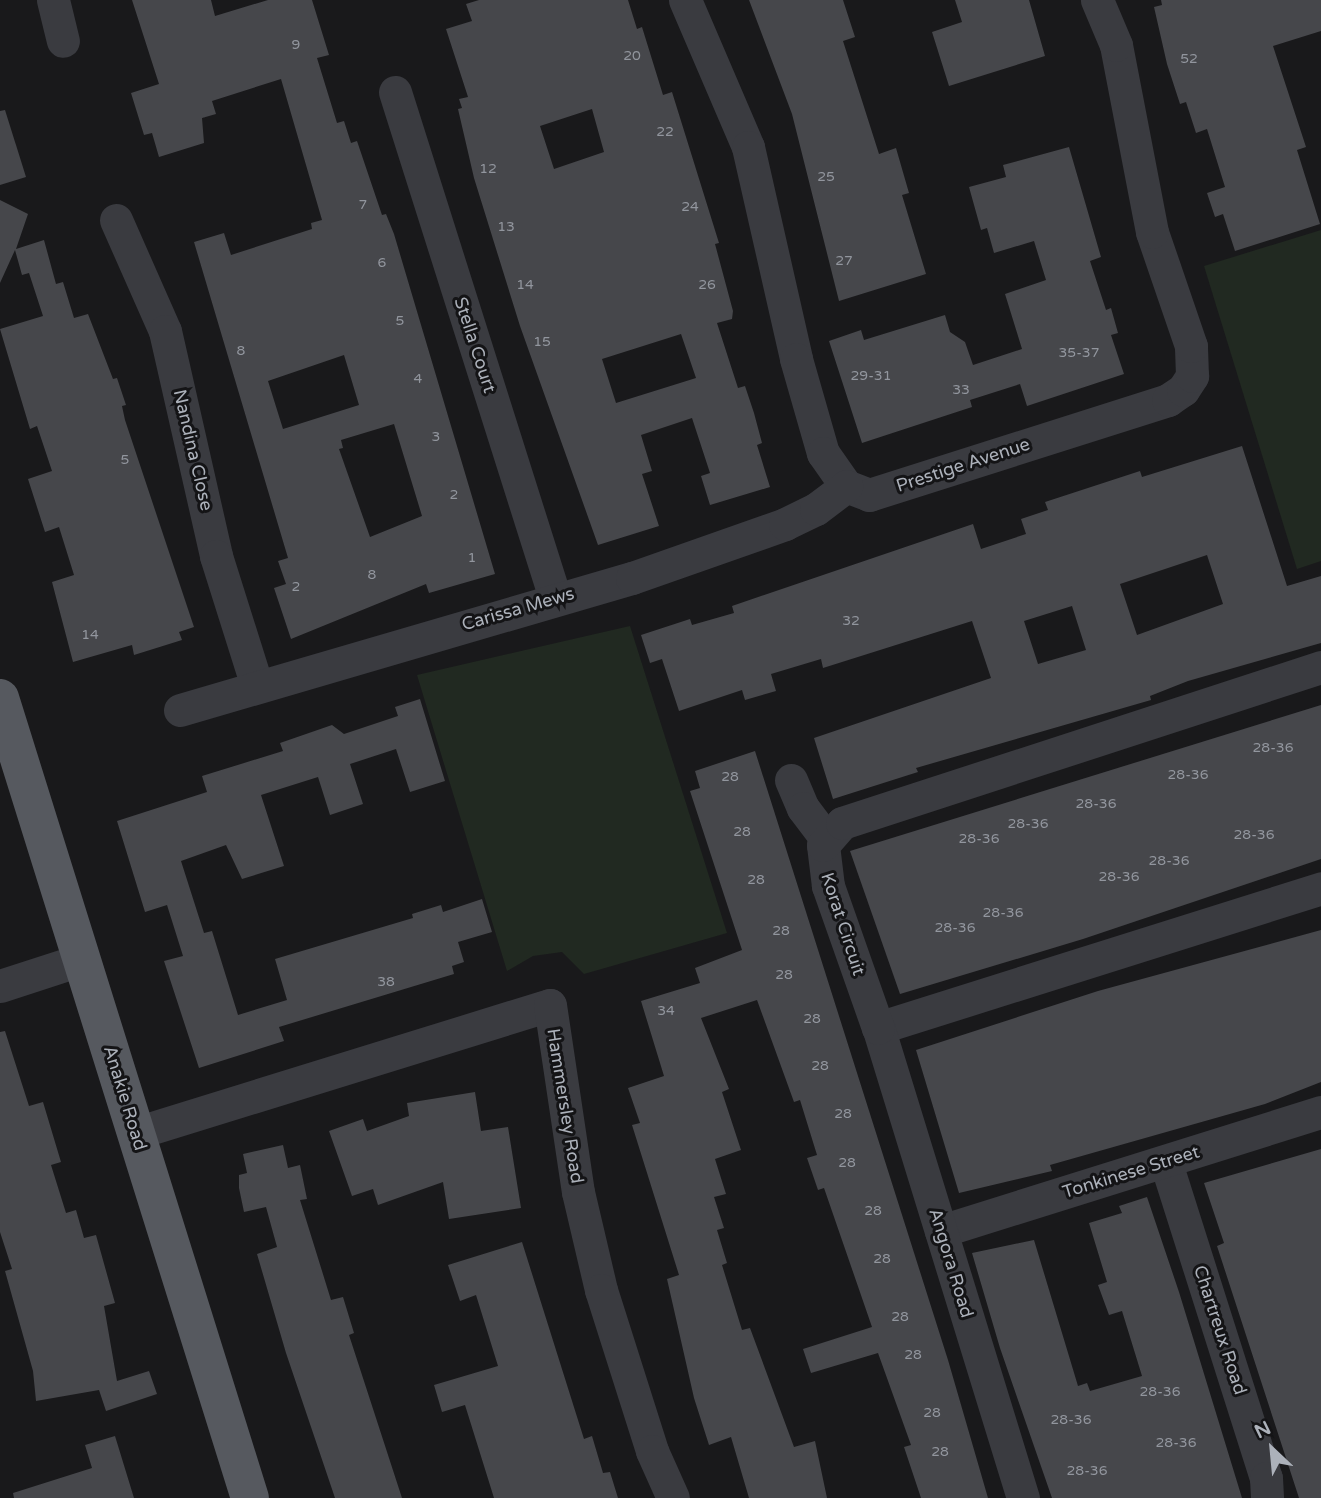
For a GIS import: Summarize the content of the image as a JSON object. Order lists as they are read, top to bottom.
{
  "streets": {
    "main road": ["Anakie Road"],
    "street": [
      "Stella Court",
      "Nandina Close",
      "Prestige Avenue",
      "Carissa Mews",
      "Korat Circuit",
      "Hammersley Road",
      "Tonkinese Street",
      "Angora Road",
      "Chartreux Road"
    ]
  },
  "crossings": [
    ["Stella Court", "Carissa Mews"],
    ["Nandina Close", "Carissa Mews"],
    ["Prestige Avenue", "Carissa Mews"],
    ["Korat Circuit", "Angora Road"],
    ["Anakie Road", "Hammersley Road"],
    ["Tonkinese Street", "Angora Road"],
    ["Tonkinese Street", "Chartreux Road"]
  ],
  "house_numbers": [
    "9",
    "20",
    "52",
    "22",
    "12",
    "25",
    "7",
    "24",
    "13",
    "27",
    "6",
    "14",
    "26",
    "5",
    "15",
    "8",
    "35-37",
    "29-31",
    "4",
    "33",
    "3",
    "5",
    "2",
    "1",
    "8",
    "2",
    "32",
    "14",
    "28-36",
    "28-36",
    "28",
    "28-36",
    "28-36",
    "28",
    "28-36",
    "28-36",
    "28-36",
    "28-36",
    "28",
    "28-36",
    "28-36",
    "28",
    "28",
    "38",
    "34",
    "28",
    "28",
    "28",
    "28",
    "28",
    "28",
    "28",
    "28",
    "28-36",
    "28",
    "28-36",
    "28-36",
    "28",
    "28-36"
  ],
  "north": "top left"
}
